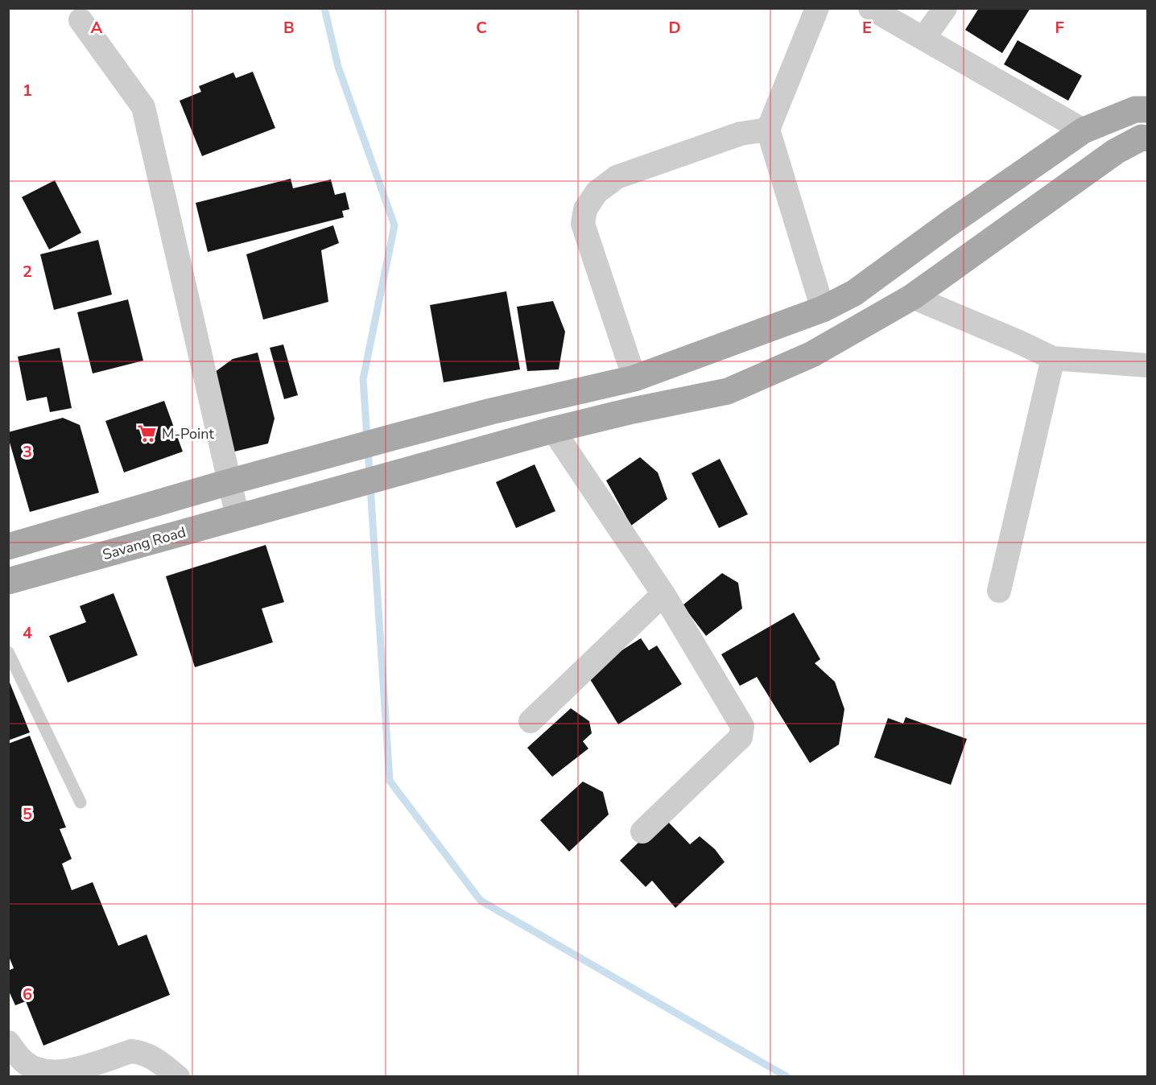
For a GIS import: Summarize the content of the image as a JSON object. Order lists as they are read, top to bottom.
{
  "streets": {
    "main road": ["Savang Road"]
  },
  "places": {
    "supermarket": ["M-Point"]
  },
  "grid": {
    "columns": [
      "A",
      "B",
      "C",
      "D",
      "E",
      "F"
    ],
    "rows": [
      "1",
      "2",
      "3",
      "4",
      "5",
      "6"
    ]
  }
}
